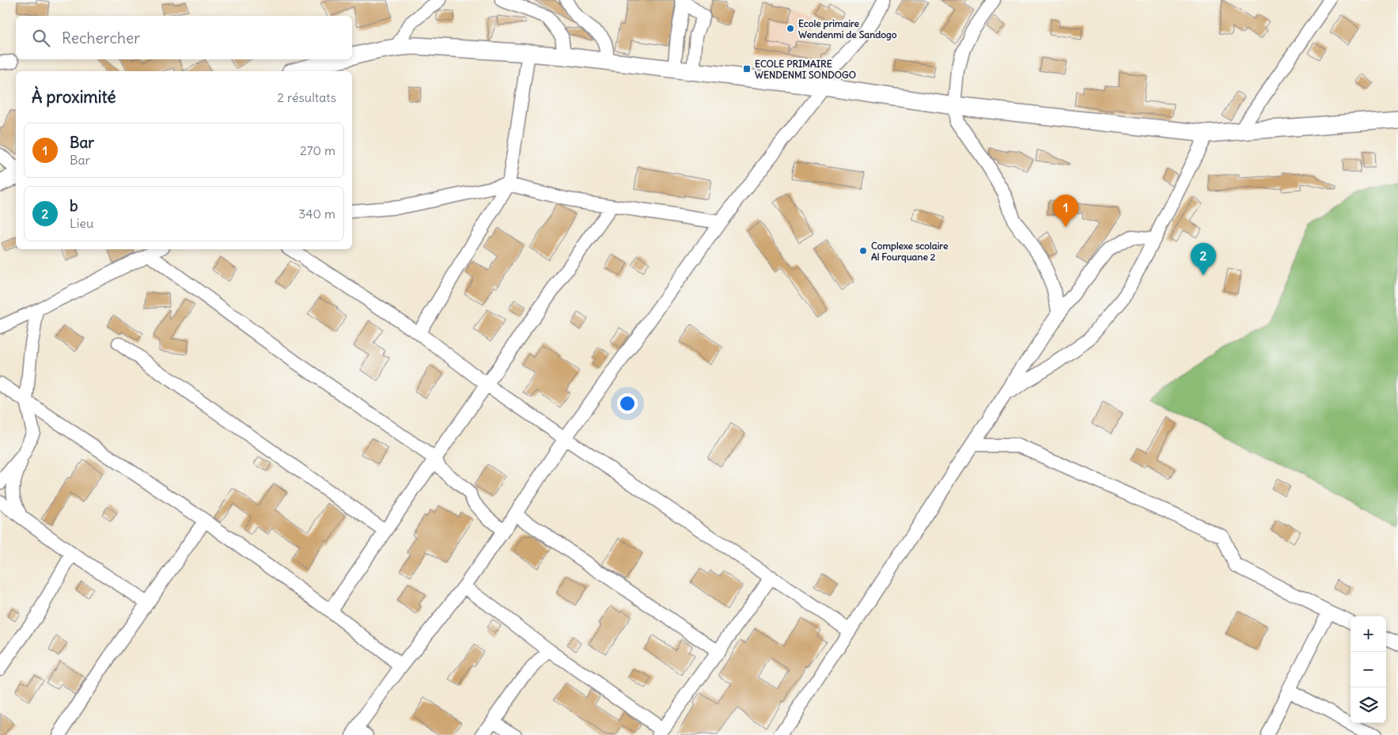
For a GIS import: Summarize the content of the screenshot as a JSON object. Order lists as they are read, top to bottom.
{
  "places": {
    "other": ["Ecole primaire Wendenmi de Sandogo", "Complexe scolaire Al Fourquane 2"],
    "transit": ["ECOLE PRIMAIRE WENDENMI SONDOGO"]
  },
  "page": {
    "search": "Rechercher",
    "heading": ["À proximité", "2 résultats"],
    "list": [
      {
        "mark": "1",
        "name": "Bar",
        "note": "Bar",
        "value": "270 m"
      },
      {
        "mark": "2",
        "name": "b",
        "note": "Lieu",
        "value": "340 m"
      }
    ],
    "pins": ["1", "2"],
    "map_buttons": ["+", "−"]
  }
}
